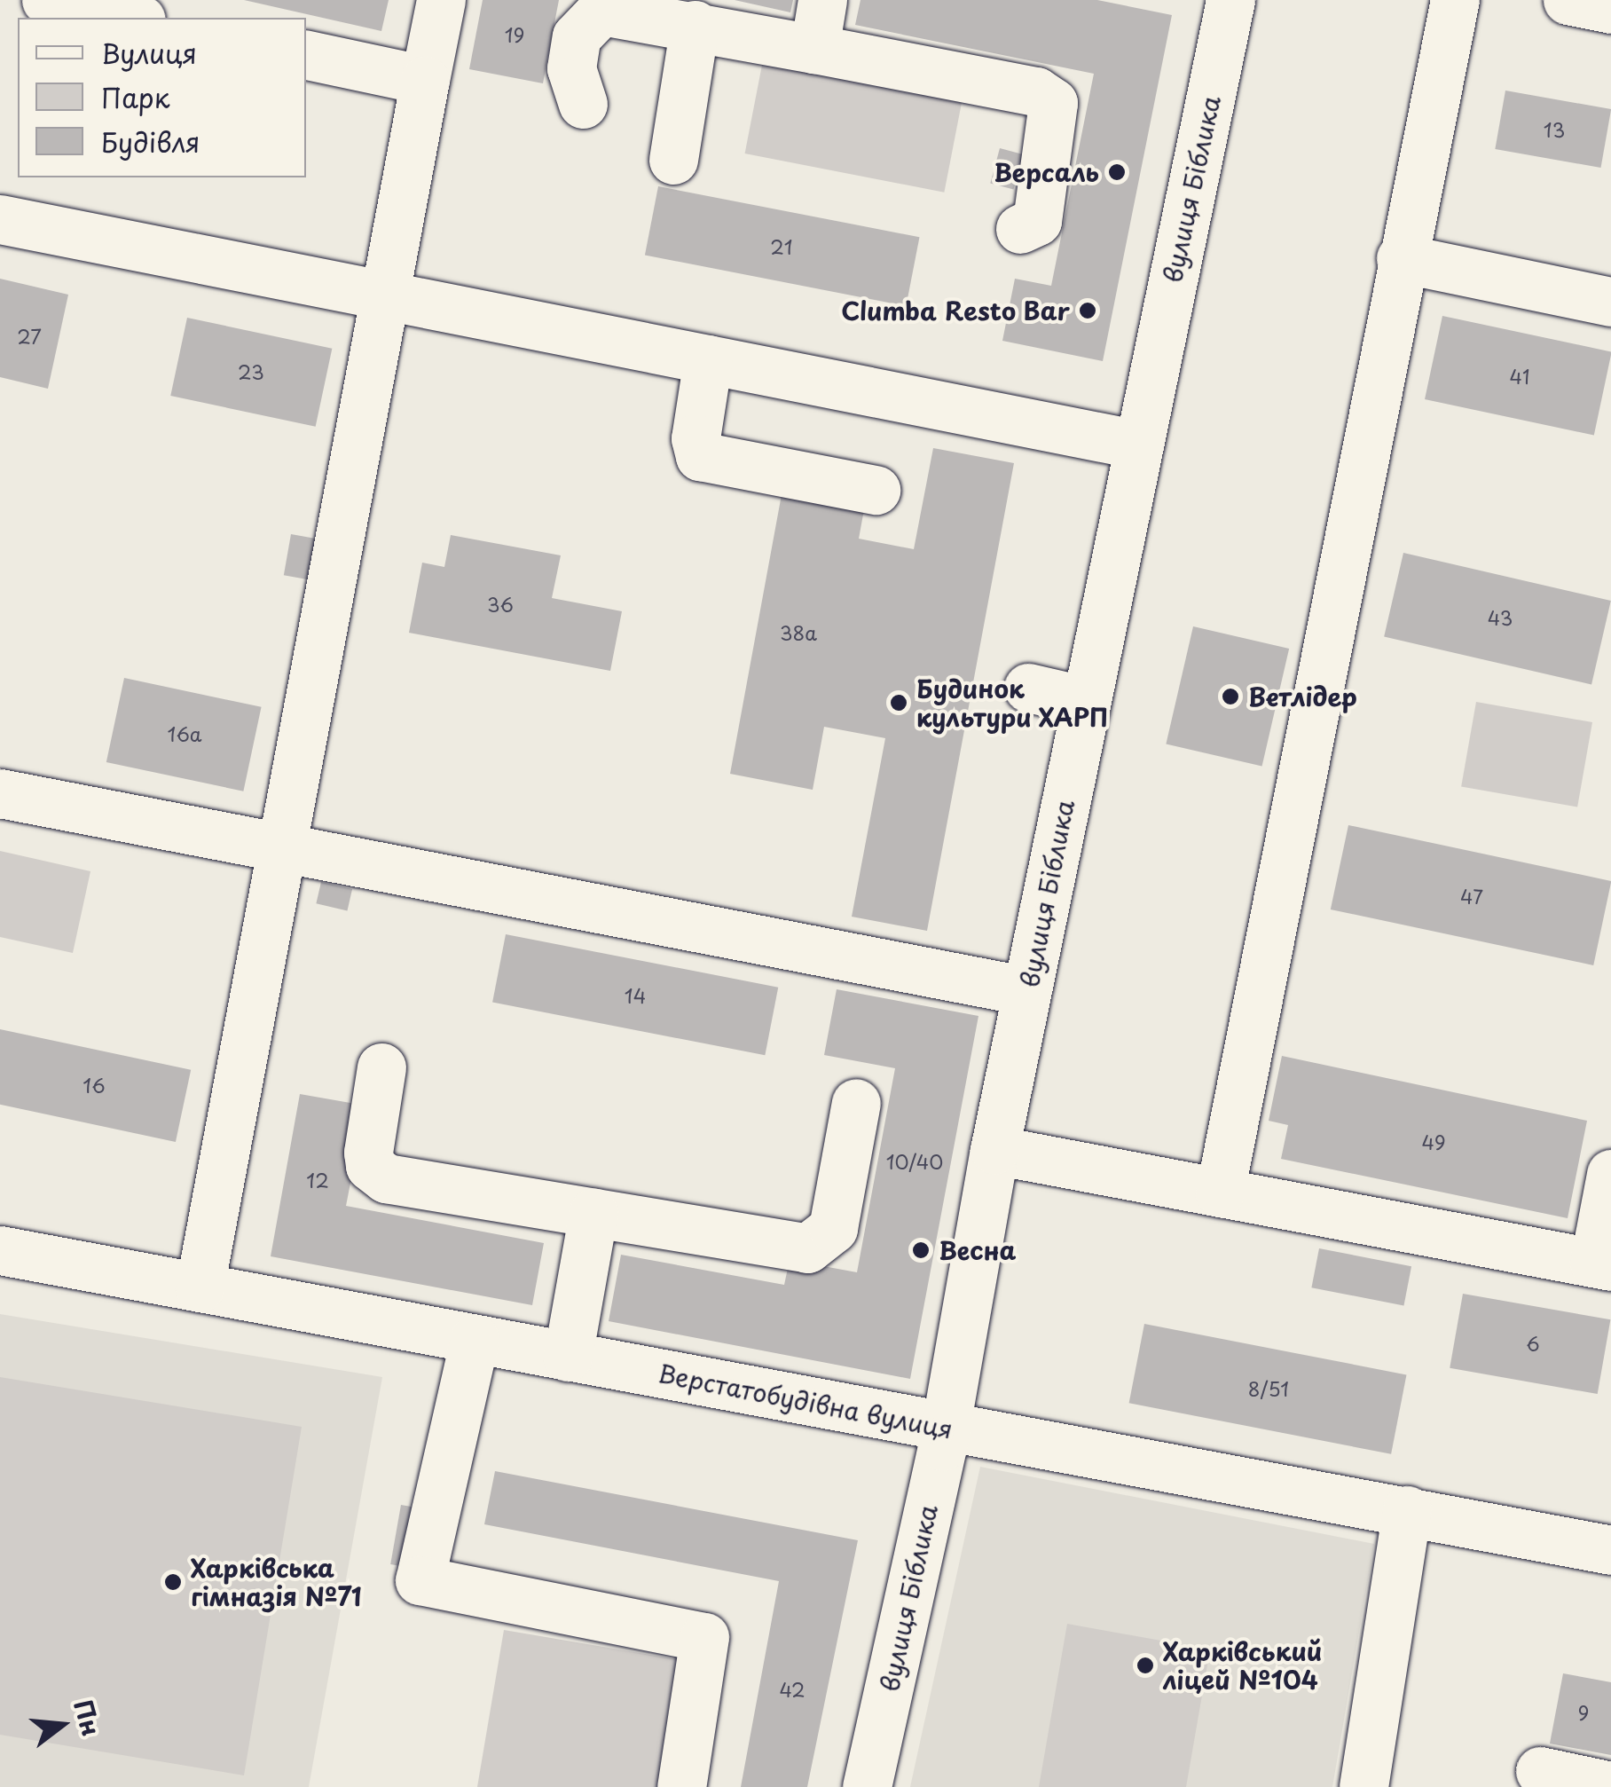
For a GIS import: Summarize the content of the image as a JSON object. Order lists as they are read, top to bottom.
{
  "streets": {
    "street": ["вулиця Біблика", "Верстатобудівна вулиця"]
  },
  "crossings": [
    ["вулиця Біблика", "Верстатобудівна вулиця"]
  ],
  "places": [
    "Версаль",
    "Clumba Resto Bar",
    "Ветлідер",
    "Будинок культури ХАРП",
    "Весна",
    "Харківська гімназія №71",
    "Харківський ліцей №104"
  ],
  "house_numbers": [
    "19",
    "13",
    "21",
    "27",
    "23",
    "41",
    "36",
    "43",
    "38а",
    "16а",
    "47",
    "14",
    "16",
    "49",
    "10/40",
    "12",
    "6",
    "8/51",
    "42",
    "9"
  ],
  "legend": ["Вулиця", "Парк", "Будівля"],
  "north": "right"
}
